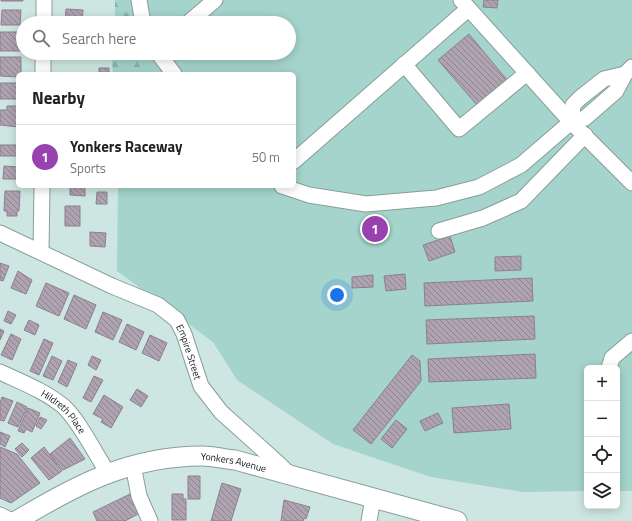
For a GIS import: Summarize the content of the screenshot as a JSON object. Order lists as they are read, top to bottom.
{
  "streets": {
    "main road": ["Yonkers Avenue"],
    "street": ["Empire Street", "Hildreth Place"]
  },
  "crossings": [
    ["Empire Street", "Yonkers Avenue"],
    ["Hildreth Place", "Yonkers Avenue"]
  ],
  "page": {
    "search": "Search here",
    "heading": "Nearby",
    "list": [
      {
        "mark": "1",
        "name": "Yonkers Raceway",
        "note": "Sports",
        "value": "50 m"
      }
    ],
    "pins": "1",
    "map_buttons": ["+", "−"]
  }
}
